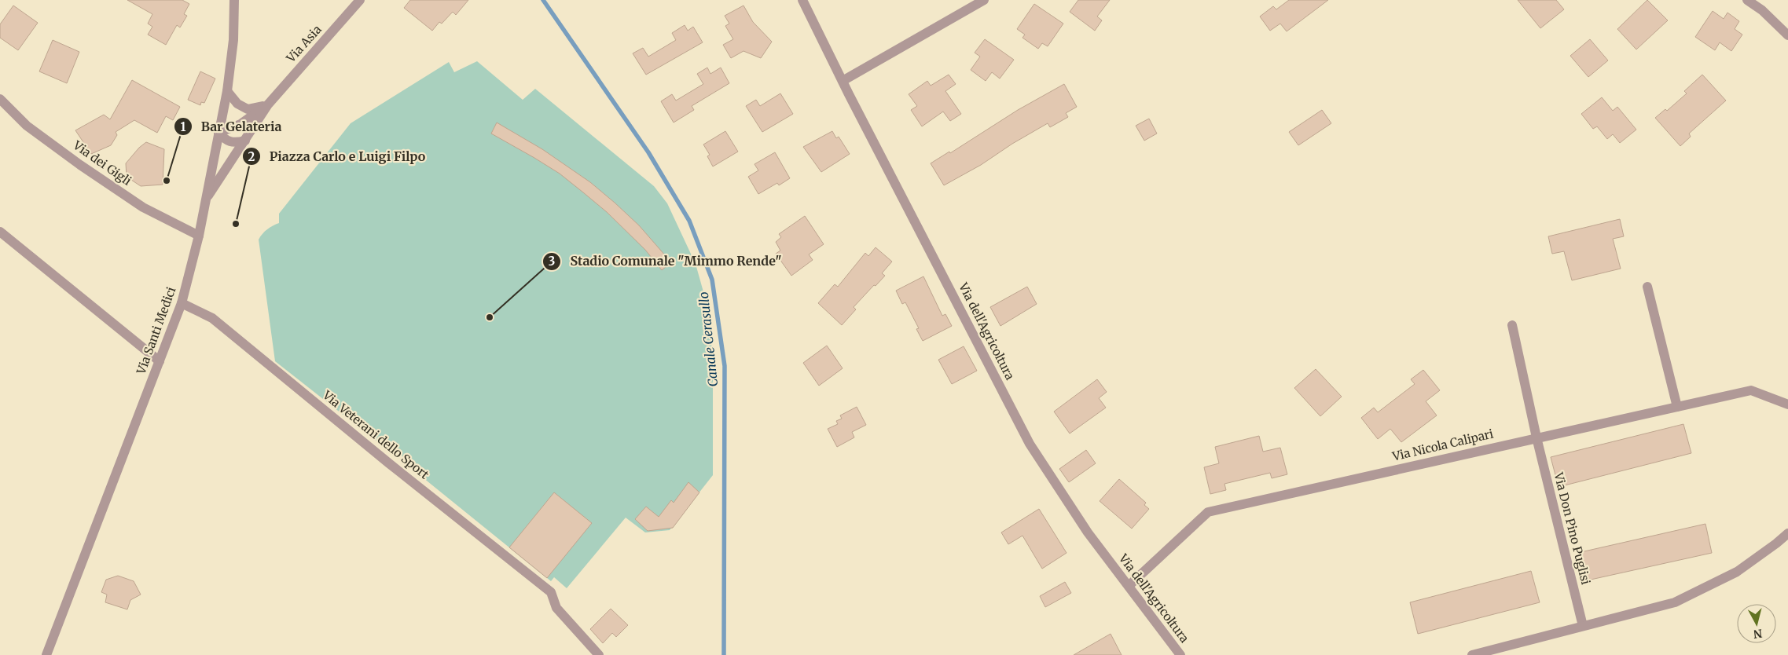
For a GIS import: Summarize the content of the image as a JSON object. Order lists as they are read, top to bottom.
{
  "streets": {
    "street": [
      "Via Asia",
      "Via dei Gigli",
      "Via Santi Medici",
      "Via dell'Agricoltura",
      "Via Veterani dello Sport",
      "Via Nicola Calipari",
      "Via Don Pino Puglisi"
    ]
  },
  "crossings": [
    ["Via Asia", "Via Santi Medici"],
    ["Via dei Gigli", "Via Santi Medici"],
    ["Via Santi Medici", "Via Veterani dello Sport"],
    ["Via dell'Agricoltura", "Via Nicola Calipari"],
    ["Via Nicola Calipari", "Via Don Pino Puglisi"]
  ],
  "water": ["Canale Cerasullo"],
  "places": ["Bar Gelateria", "Piazza Carlo e Luigi Filpo", "Stadio Comunale \"Mimmo Rende\""],
  "north": "bottom"
}
